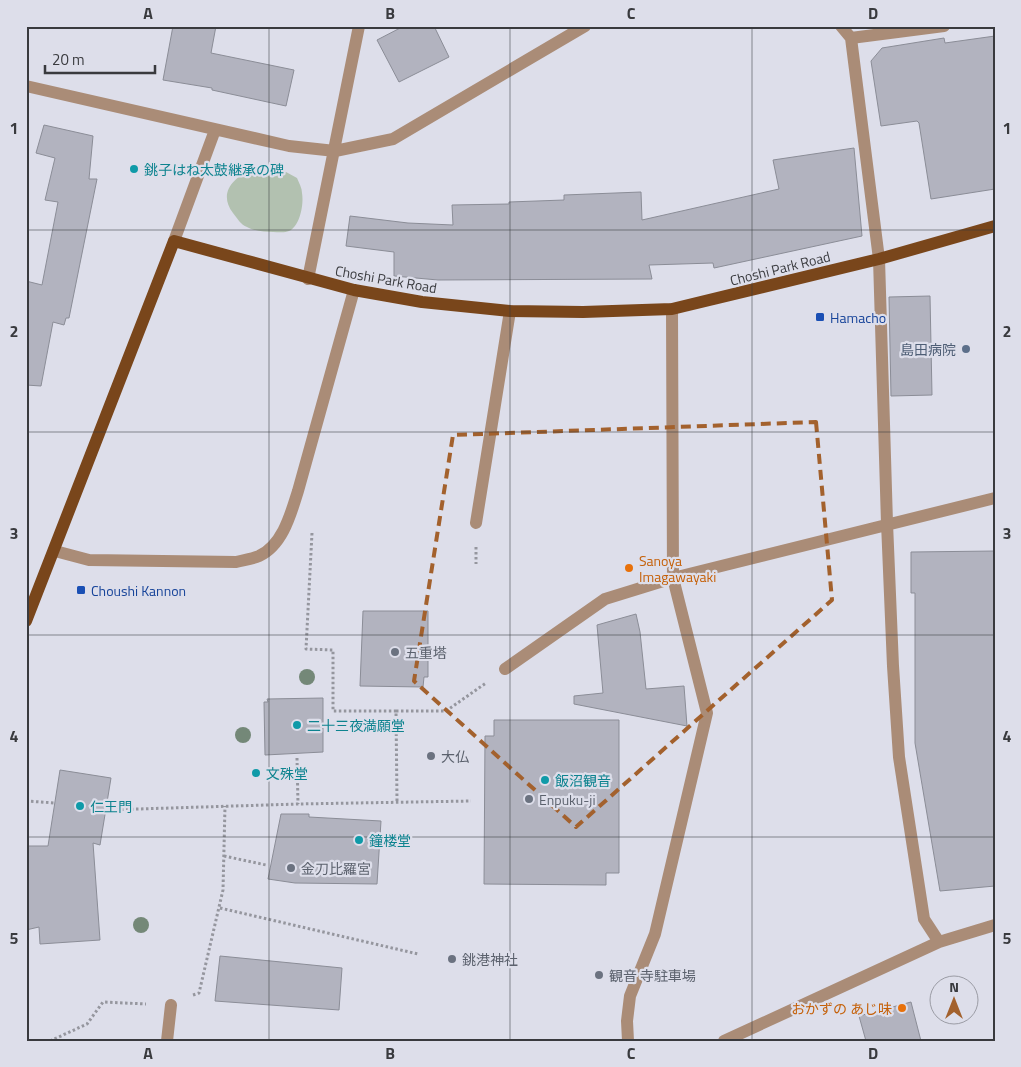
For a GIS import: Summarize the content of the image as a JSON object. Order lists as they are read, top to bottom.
{
  "streets": {
    "main road": ["Choshi Park Road"]
  },
  "places": {
    "other": [
      "銚子はね太鼓継承の碑",
      "島田病院",
      "Sanoya Imagawayaki",
      "五重塔",
      "二十三夜満願堂",
      "大仏",
      "文殊堂",
      "飯沼観音",
      "Enpuku-ji",
      "仁王門",
      "鐘楼堂",
      "金刀比羅宮",
      "銚港神社",
      "観音 寺駐車場",
      "おかずの あじ味"
    ],
    "transit": ["Hamacho", "Choushi Kannon"]
  },
  "scale_bar": "20 m",
  "north": "top",
  "grid": {
    "columns": [
      "A",
      "B",
      "C",
      "D"
    ],
    "rows": [
      "1",
      "2",
      "3",
      "4",
      "5"
    ]
  }
}
